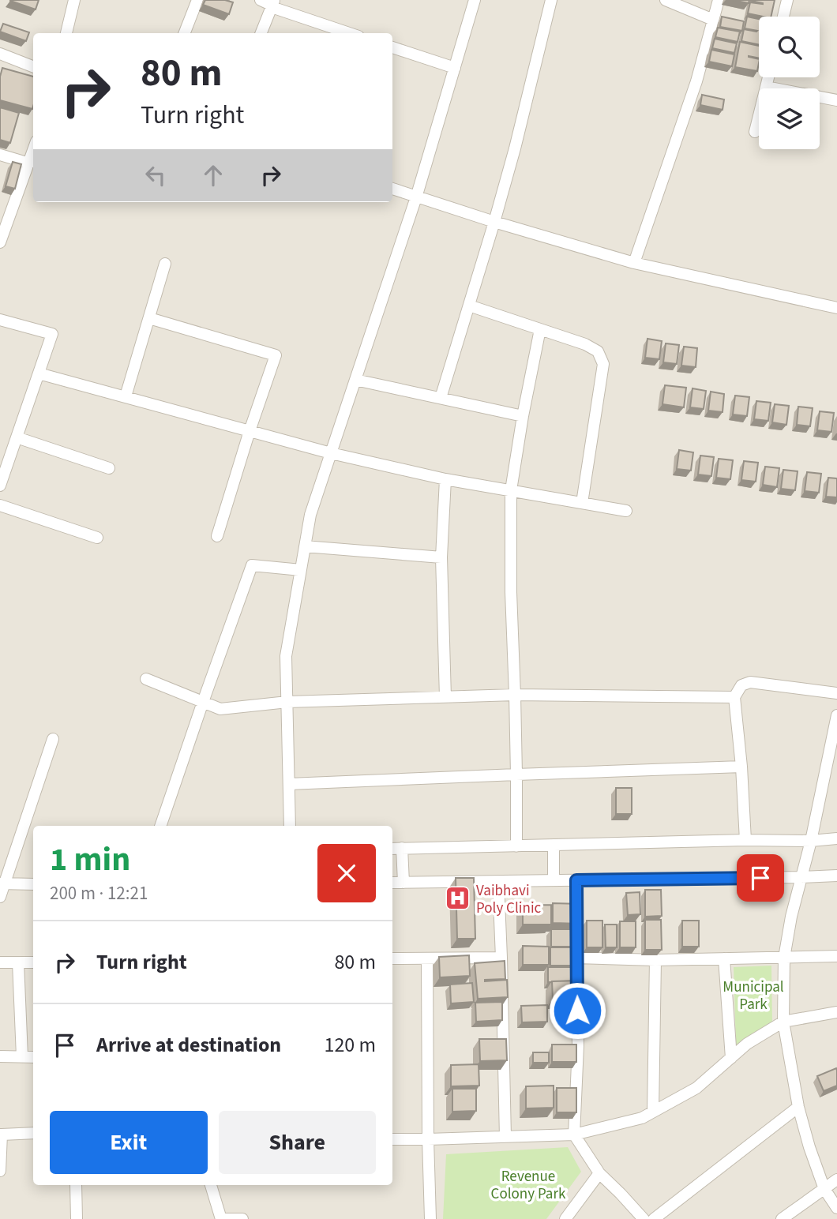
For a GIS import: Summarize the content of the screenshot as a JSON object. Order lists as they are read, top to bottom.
{
  "parks": ["Municipal Park", "Revenue Colony Park"],
  "places": {
    "hospital": ["Vaibhavi Poly Clinic"]
  },
  "page": {
    "turn": ["80 m", "Turn right"],
    "heading": ["1 min", "200 m · 12:21"],
    "list": [
      {
        "name": "Turn right",
        "value": "80 m"
      },
      {
        "name": "Arrive at destination",
        "value": "120 m"
      }
    ],
    "buttons": ["Exit", "Share"]
  }
}
